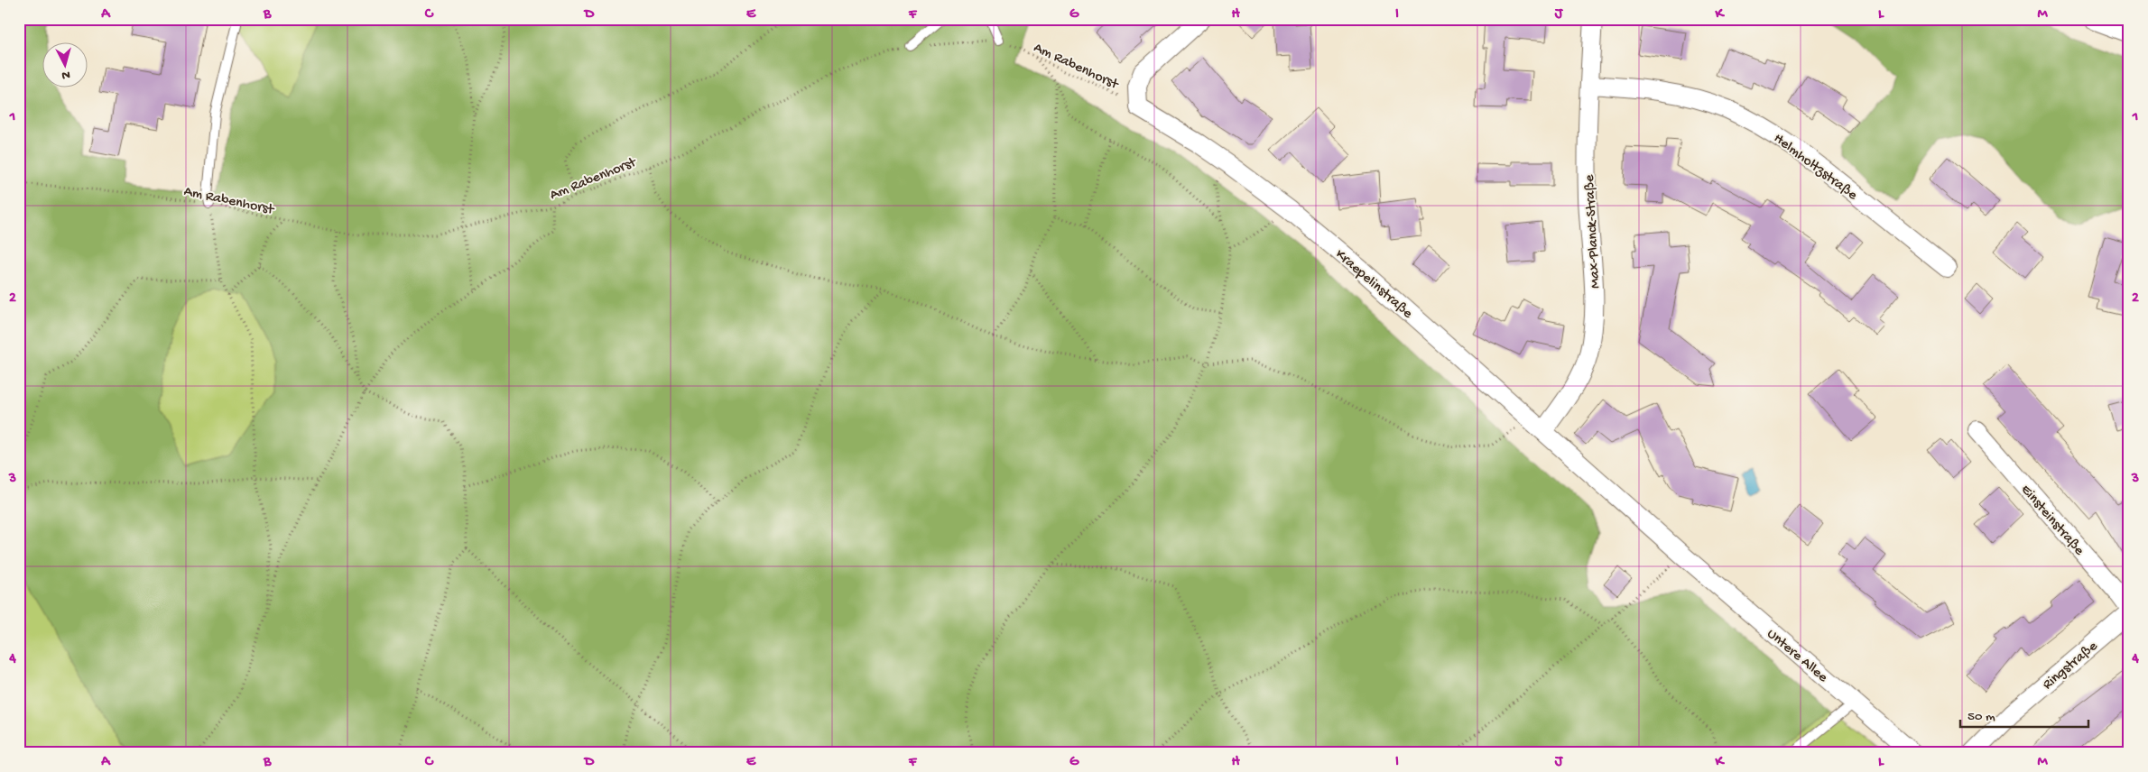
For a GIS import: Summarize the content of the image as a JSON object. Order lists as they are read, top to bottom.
{
  "streets": {
    "street": [
      "Helmholtzstraße",
      "Max-Planck-Straße",
      "Kraepelinstraße",
      "Einsteinstraße",
      "Untere Allee",
      "Ringstraße"
    ],
    "path": ["Am Rabenhorst"]
  },
  "crossings": [
    ["Am Rabenhorst", "Kraepelinstraße"],
    ["Helmholtzstraße", "Max-Planck-Straße"],
    ["Max-Planck-Straße", "Kraepelinstraße"],
    ["Kraepelinstraße", "Untere Allee"]
  ],
  "scale_bar": "50 m",
  "north": "bottom",
  "grid": {
    "columns": [
      "A",
      "B",
      "C",
      "D",
      "E",
      "F",
      "G",
      "H",
      "I",
      "J",
      "K",
      "L",
      "M"
    ],
    "rows": [
      "1",
      "2",
      "3",
      "4"
    ]
  }
}
